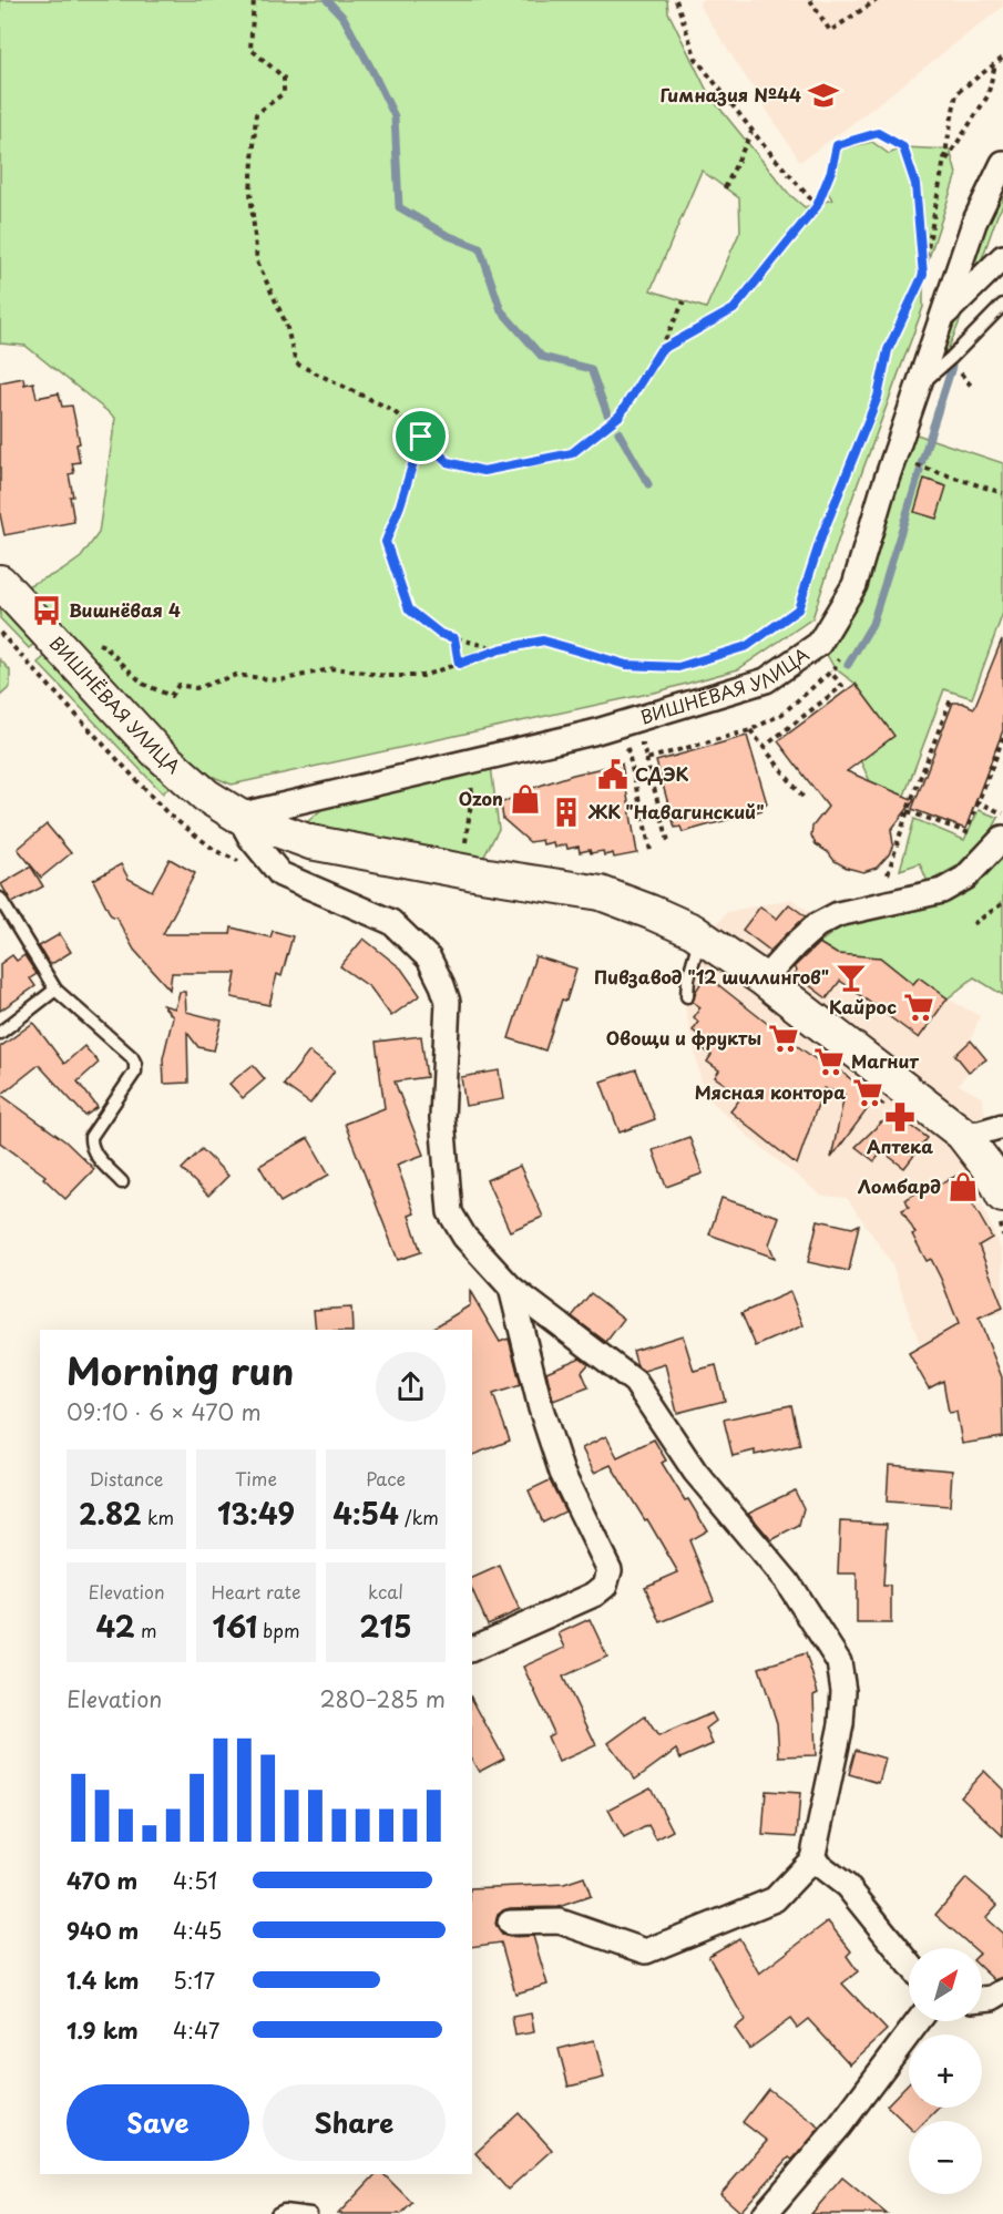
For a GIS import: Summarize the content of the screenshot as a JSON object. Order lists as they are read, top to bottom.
{
  "streets": {
    "street": ["ВИШНЁВАЯ УЛИЦА"]
  },
  "places": {
    "school or university": ["Гимназия №44"],
    "bus stop": ["Вишнёвая 4"],
    "public building": ["СДЭК"],
    "shop": ["Ozon", "Ломбард"],
    "building": ["ЖК \"Навагинский\""],
    "bar": ["Пивзавод \"12 шиллингов\""],
    "supermarket": [
      "Кайрос",
      "Овощи и фрукты",
      "Магнит",
      "Мясная контора"
    ],
    "pharmacy": ["Аптека"]
  },
  "north": "top right",
  "page": {
    "heading": ["Morning run", "09:10 · 6 × 470 m"],
    "stats": [
      ["Distance", "2.82 km"],
      ["Time", "13:49"],
      ["Pace", "4:54 /km"],
      ["Elevation", "42 m"],
      ["Heart rate", "161 bpm"],
      ["kcal", "215"]
    ],
    "chart": ["Elevation", "280–285 m"],
    "list": [
      {
        "name": "470 m",
        "note": "4:51"
      },
      {
        "name": "940 m",
        "note": "4:45"
      },
      {
        "name": "1.4 km",
        "note": "5:17"
      },
      {
        "name": "1.9 km",
        "note": "4:47"
      }
    ],
    "map_buttons": ["+", "−"],
    "buttons": ["Save", "Share"]
  }
}
